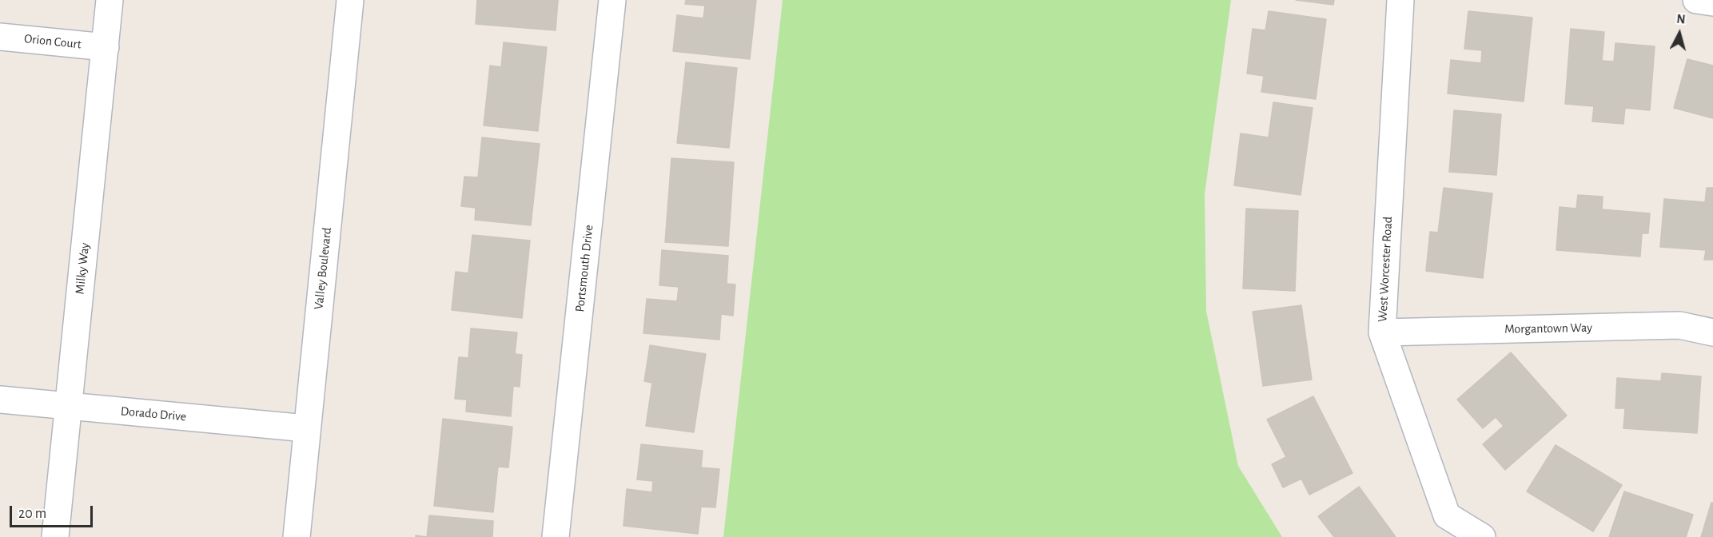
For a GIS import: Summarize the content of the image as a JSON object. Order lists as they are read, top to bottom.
{
  "streets": {
    "street": [
      "Orion Court",
      "Milky Way",
      "Valley Boulevard",
      "Portsmouth Drive",
      "West Worcester Road",
      "Morgantown Way",
      "Dorado Drive"
    ]
  },
  "crossings": [
    ["Orion Court", "Milky Way"],
    ["Milky Way", "Dorado Drive"],
    ["Valley Boulevard", "Dorado Drive"],
    ["West Worcester Road", "Morgantown Way"]
  ],
  "scale_bar": "20 m",
  "north": "top"
}
